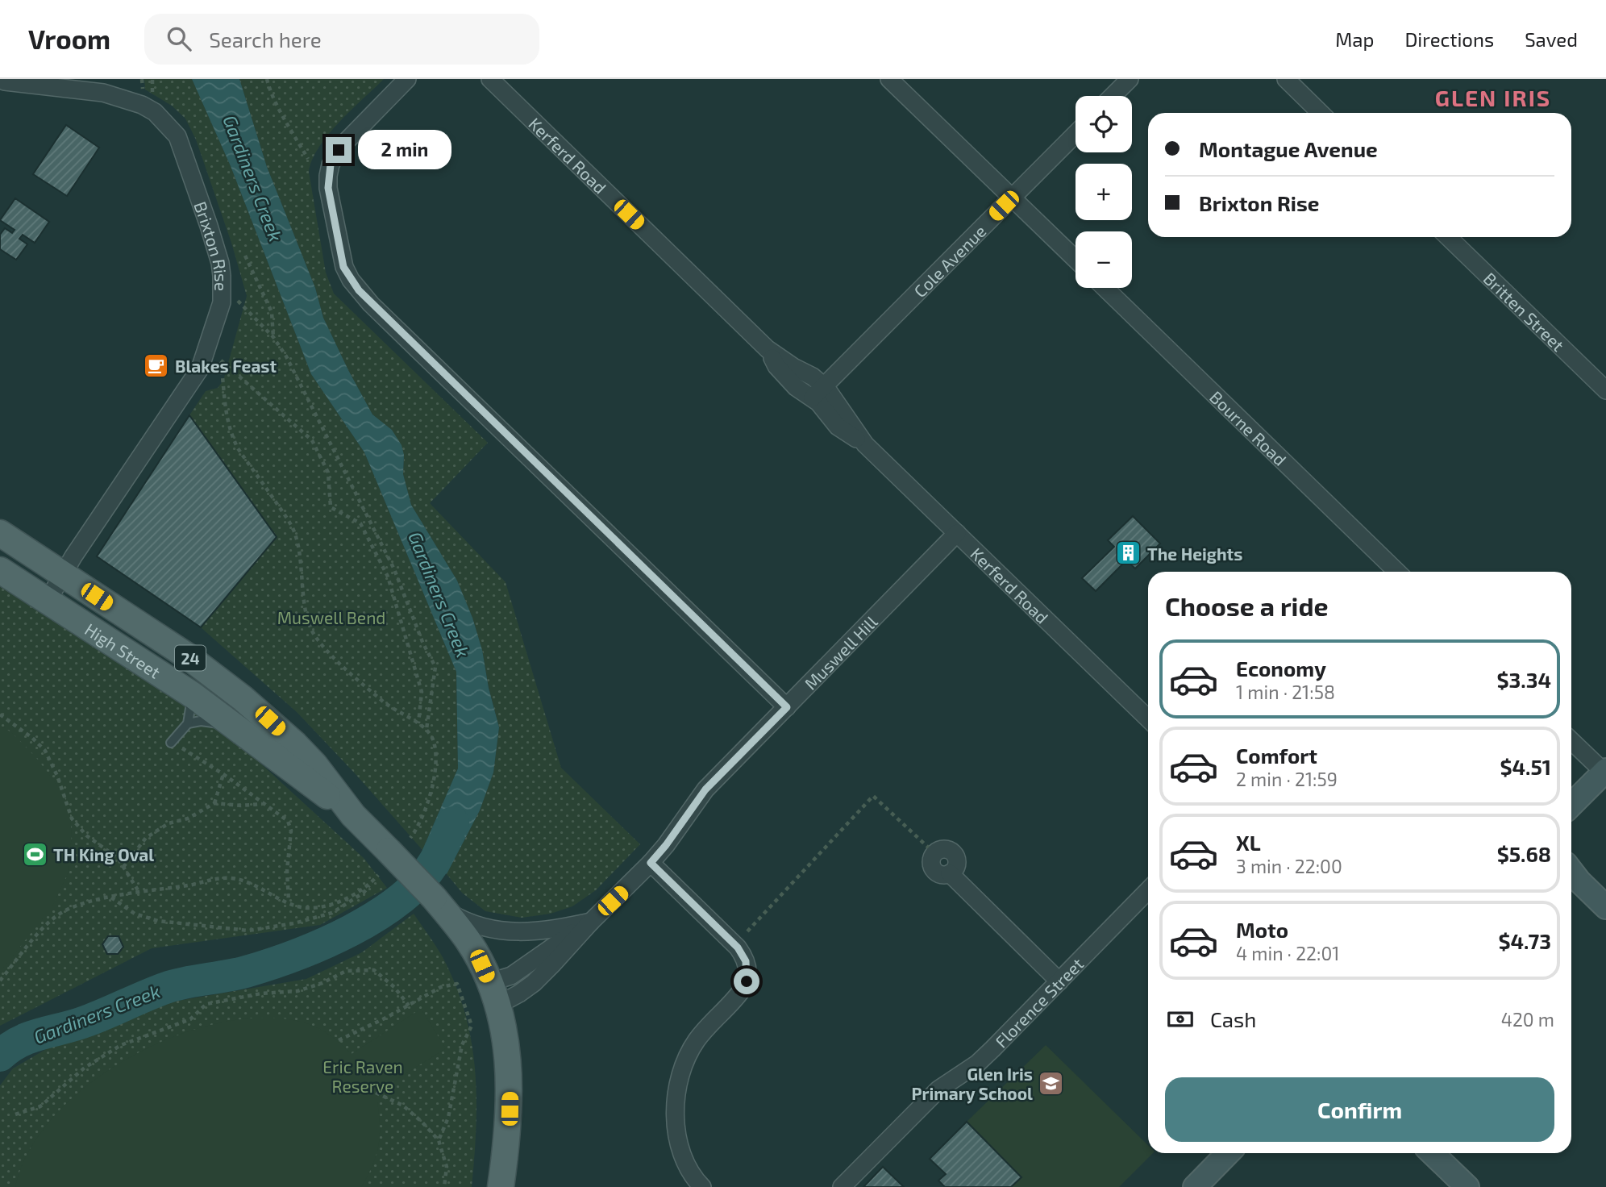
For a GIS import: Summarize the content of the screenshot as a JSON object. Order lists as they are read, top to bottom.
{
  "streets": {
    "main road": ["High Street", "24"],
    "street": [
      "Kerferd Road",
      "Brixton Rise",
      "Cole Avenue",
      "Britten Street",
      "Bourne Road",
      "Muswell Hill",
      "Florence Street"
    ]
  },
  "crossings": [
    ["Kerferd Road", "Cole Avenue"],
    ["Kerferd Road", "Muswell Hill"],
    ["Brixton Rise", "High Street"],
    ["High Street", "Muswell Hill"]
  ],
  "districts": ["GLEN IRIS"],
  "water": ["Gardiners Creek"],
  "parks": ["Muswell Bend", "Eric Raven Reserve"],
  "places": {
    "cafe": ["Blakes Feast"],
    "building": ["The Heights"],
    "sports": ["TH King Oval"],
    "school or university": ["Glen Iris Primary School"]
  },
  "page": {
    "header": "Vroom",
    "search": "Search here",
    "nav": ["Map", "Directions", "Saved"],
    "map_buttons": ["+", "−"],
    "banner": ["Montague Avenue", "Brixton Rise"],
    "bubble": "2 min",
    "heading": "Choose a ride",
    "list": [
      {
        "name": "Economy",
        "note": "1 min · 21:58",
        "value": "$3.34"
      },
      {
        "name": "Comfort",
        "note": "2 min · 21:59",
        "value": "$4.51"
      },
      {
        "name": "XL",
        "note": "3 min · 22:00",
        "value": "$5.68"
      },
      {
        "name": "Moto",
        "note": "4 min · 22:01",
        "value": "$4.73"
      }
    ],
    "pay": ["Cash", "420 m"],
    "buttons": "Confirm"
  }
}
